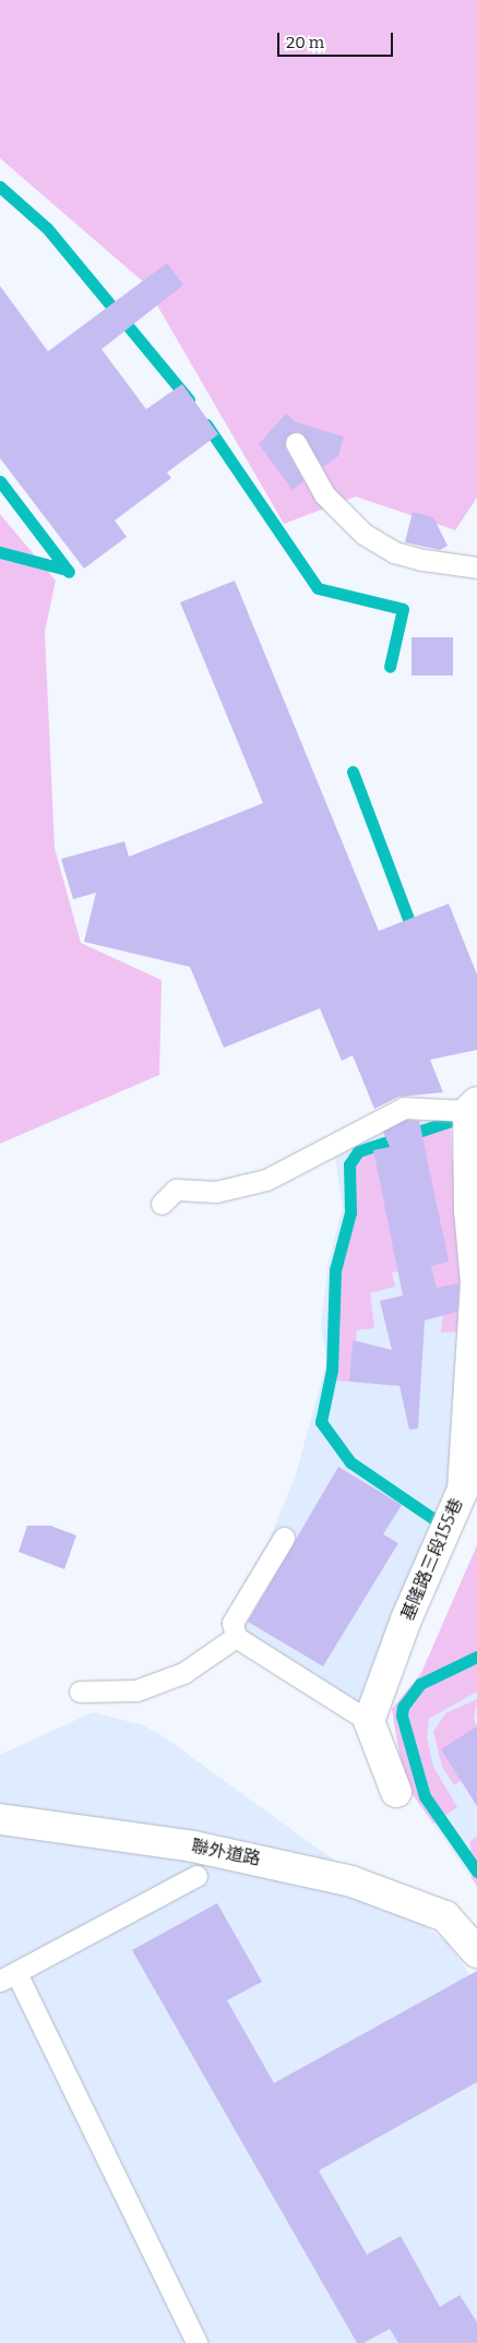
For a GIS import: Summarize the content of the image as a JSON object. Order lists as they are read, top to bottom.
{
  "streets": {
    "street": ["基隆路三段155巷", "聯外道路"]
  },
  "scale_bar": "20 m"
}
